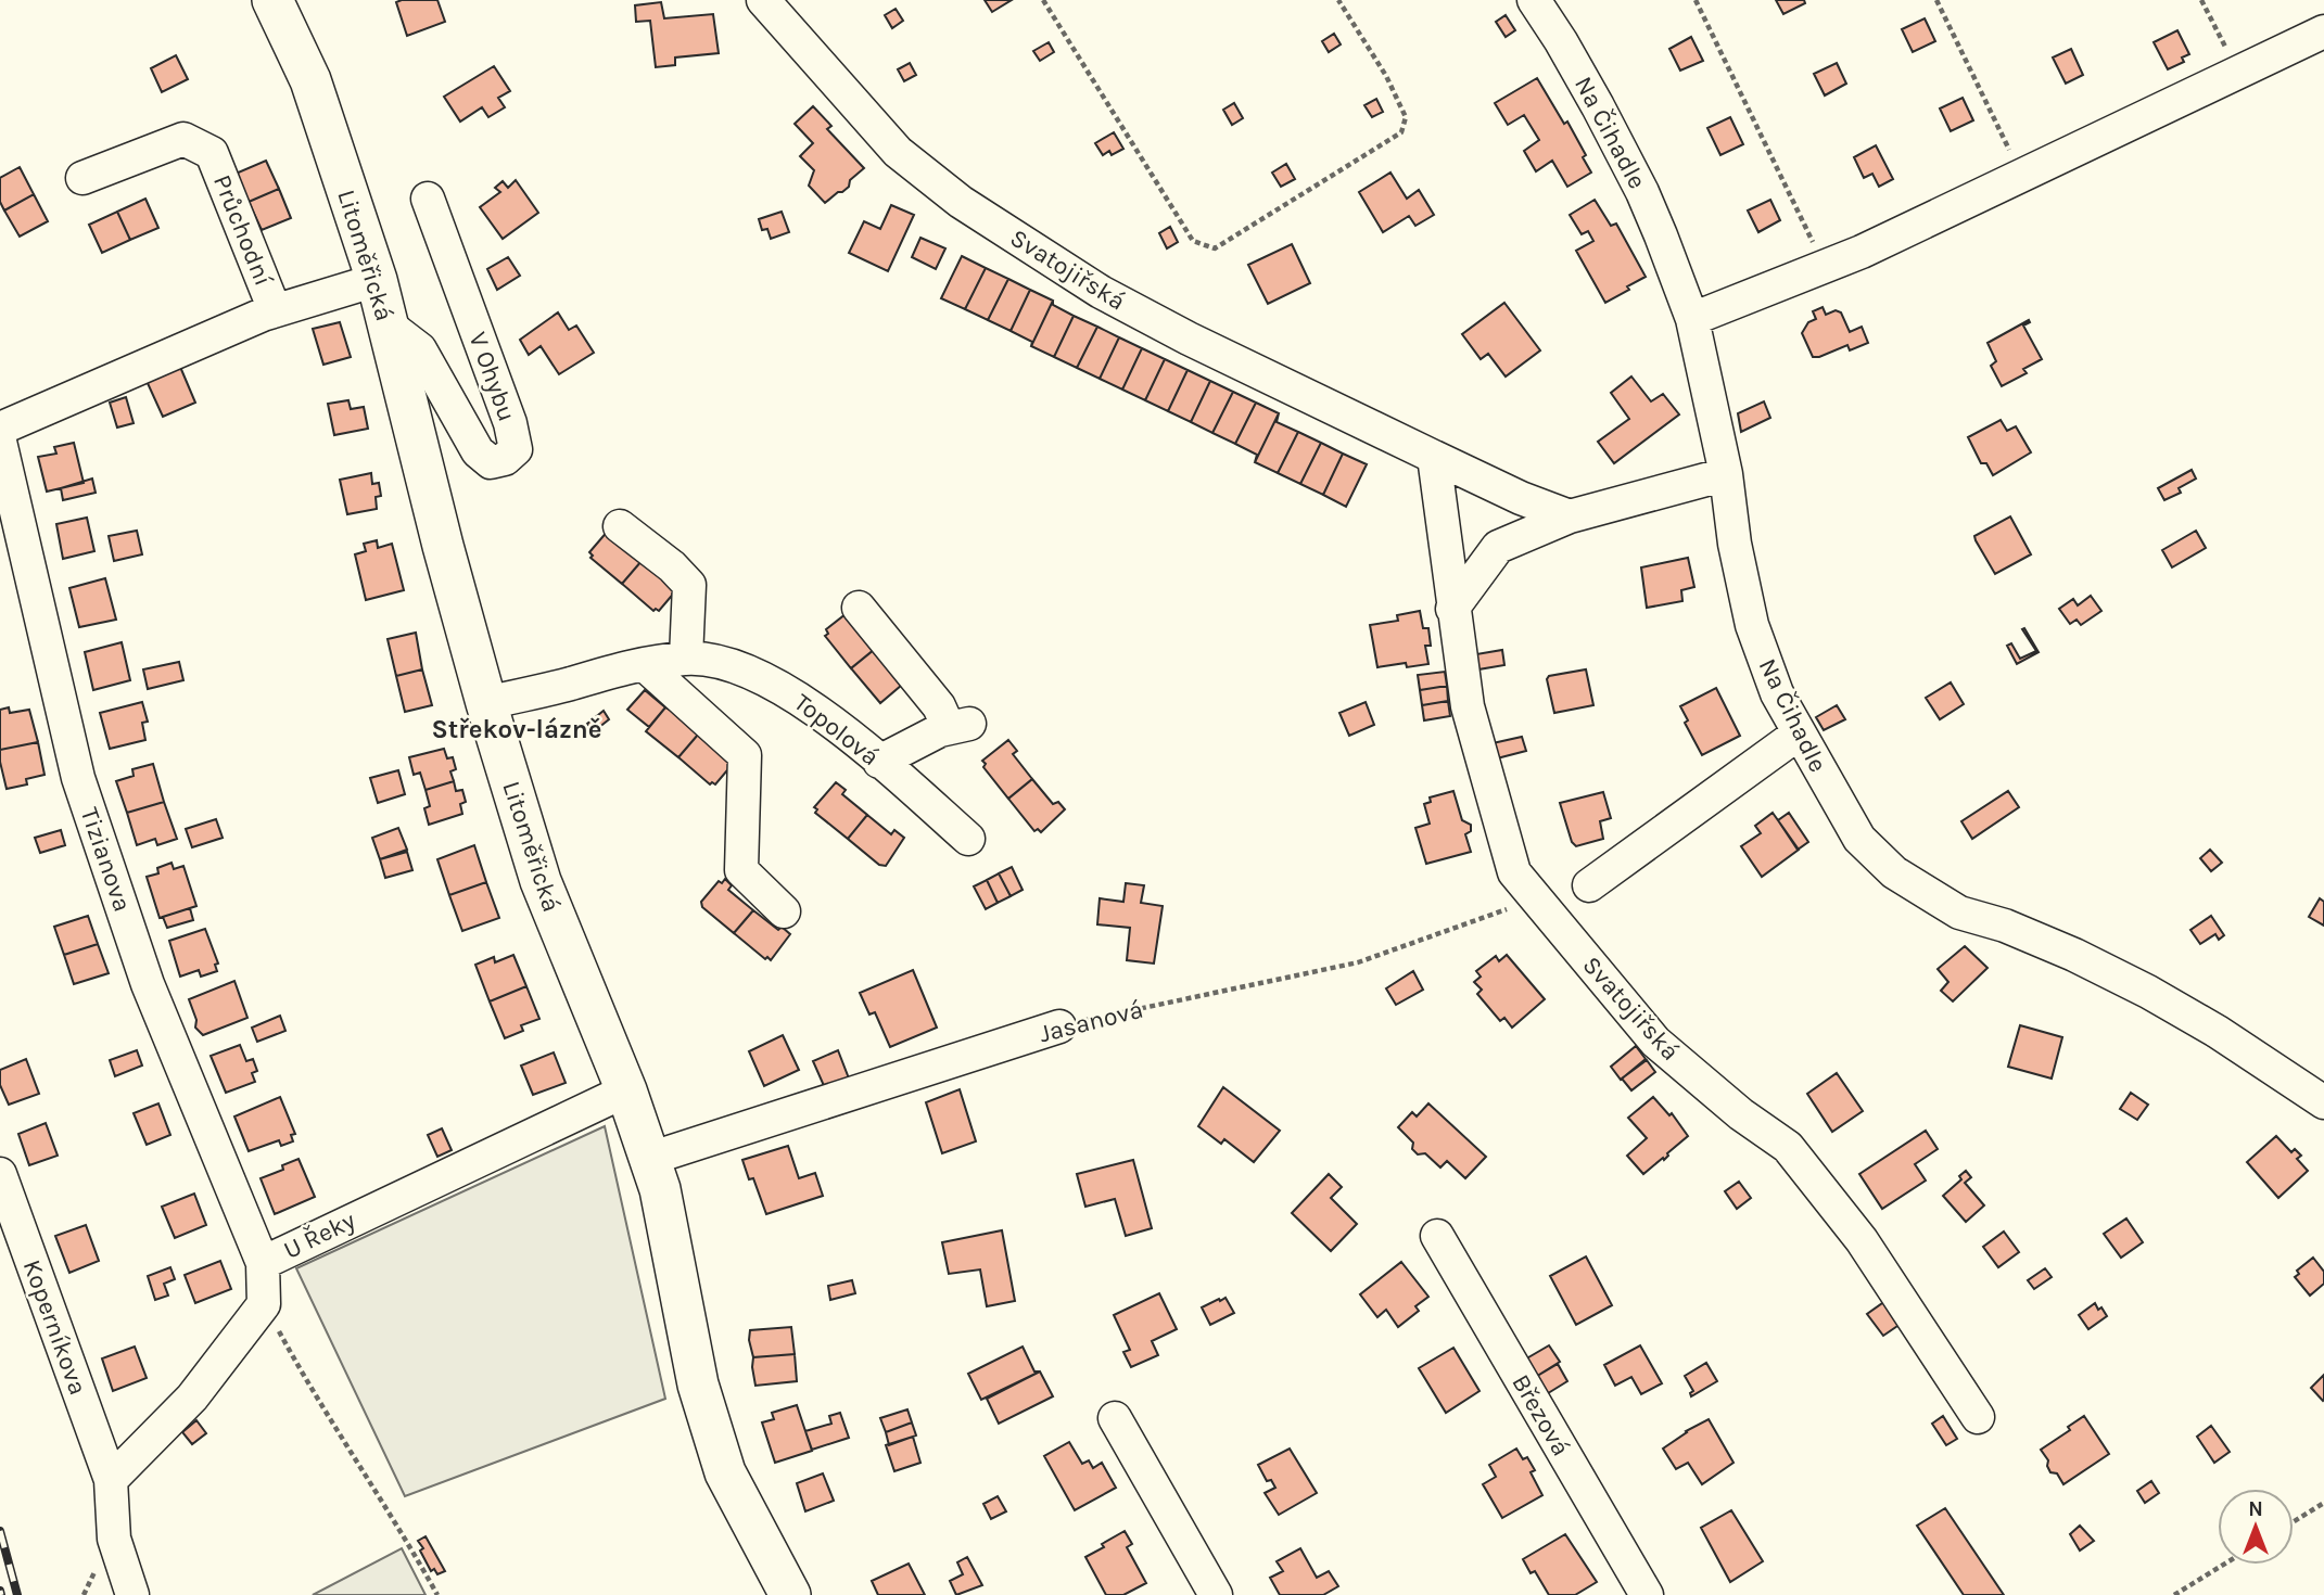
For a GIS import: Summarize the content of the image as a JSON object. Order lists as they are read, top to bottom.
{
  "streets": {
    "main road": ["Litoměřická"],
    "street": [
      "Na Čihadle",
      "Průchodní",
      "Svatojiřská",
      "V Ohybu",
      "Topolová",
      "Tizianova",
      "Jasanová",
      "U Řeky",
      "Koperníkova",
      "Březová"
    ]
  },
  "crossings": [
    ["Průchodní", "Litoměřická"],
    ["Litoměřická", "V Ohybu"],
    ["Litoměřická", "Topolová"],
    ["Litoměřická", "Jasanová"],
    ["Litoměřická", "U Řeky"],
    ["Svatojiřská", "Jasanová"],
    ["Tizianova", "U Řeky"]
  ],
  "districts": ["Střekov-lázně"],
  "north": "top"
}
